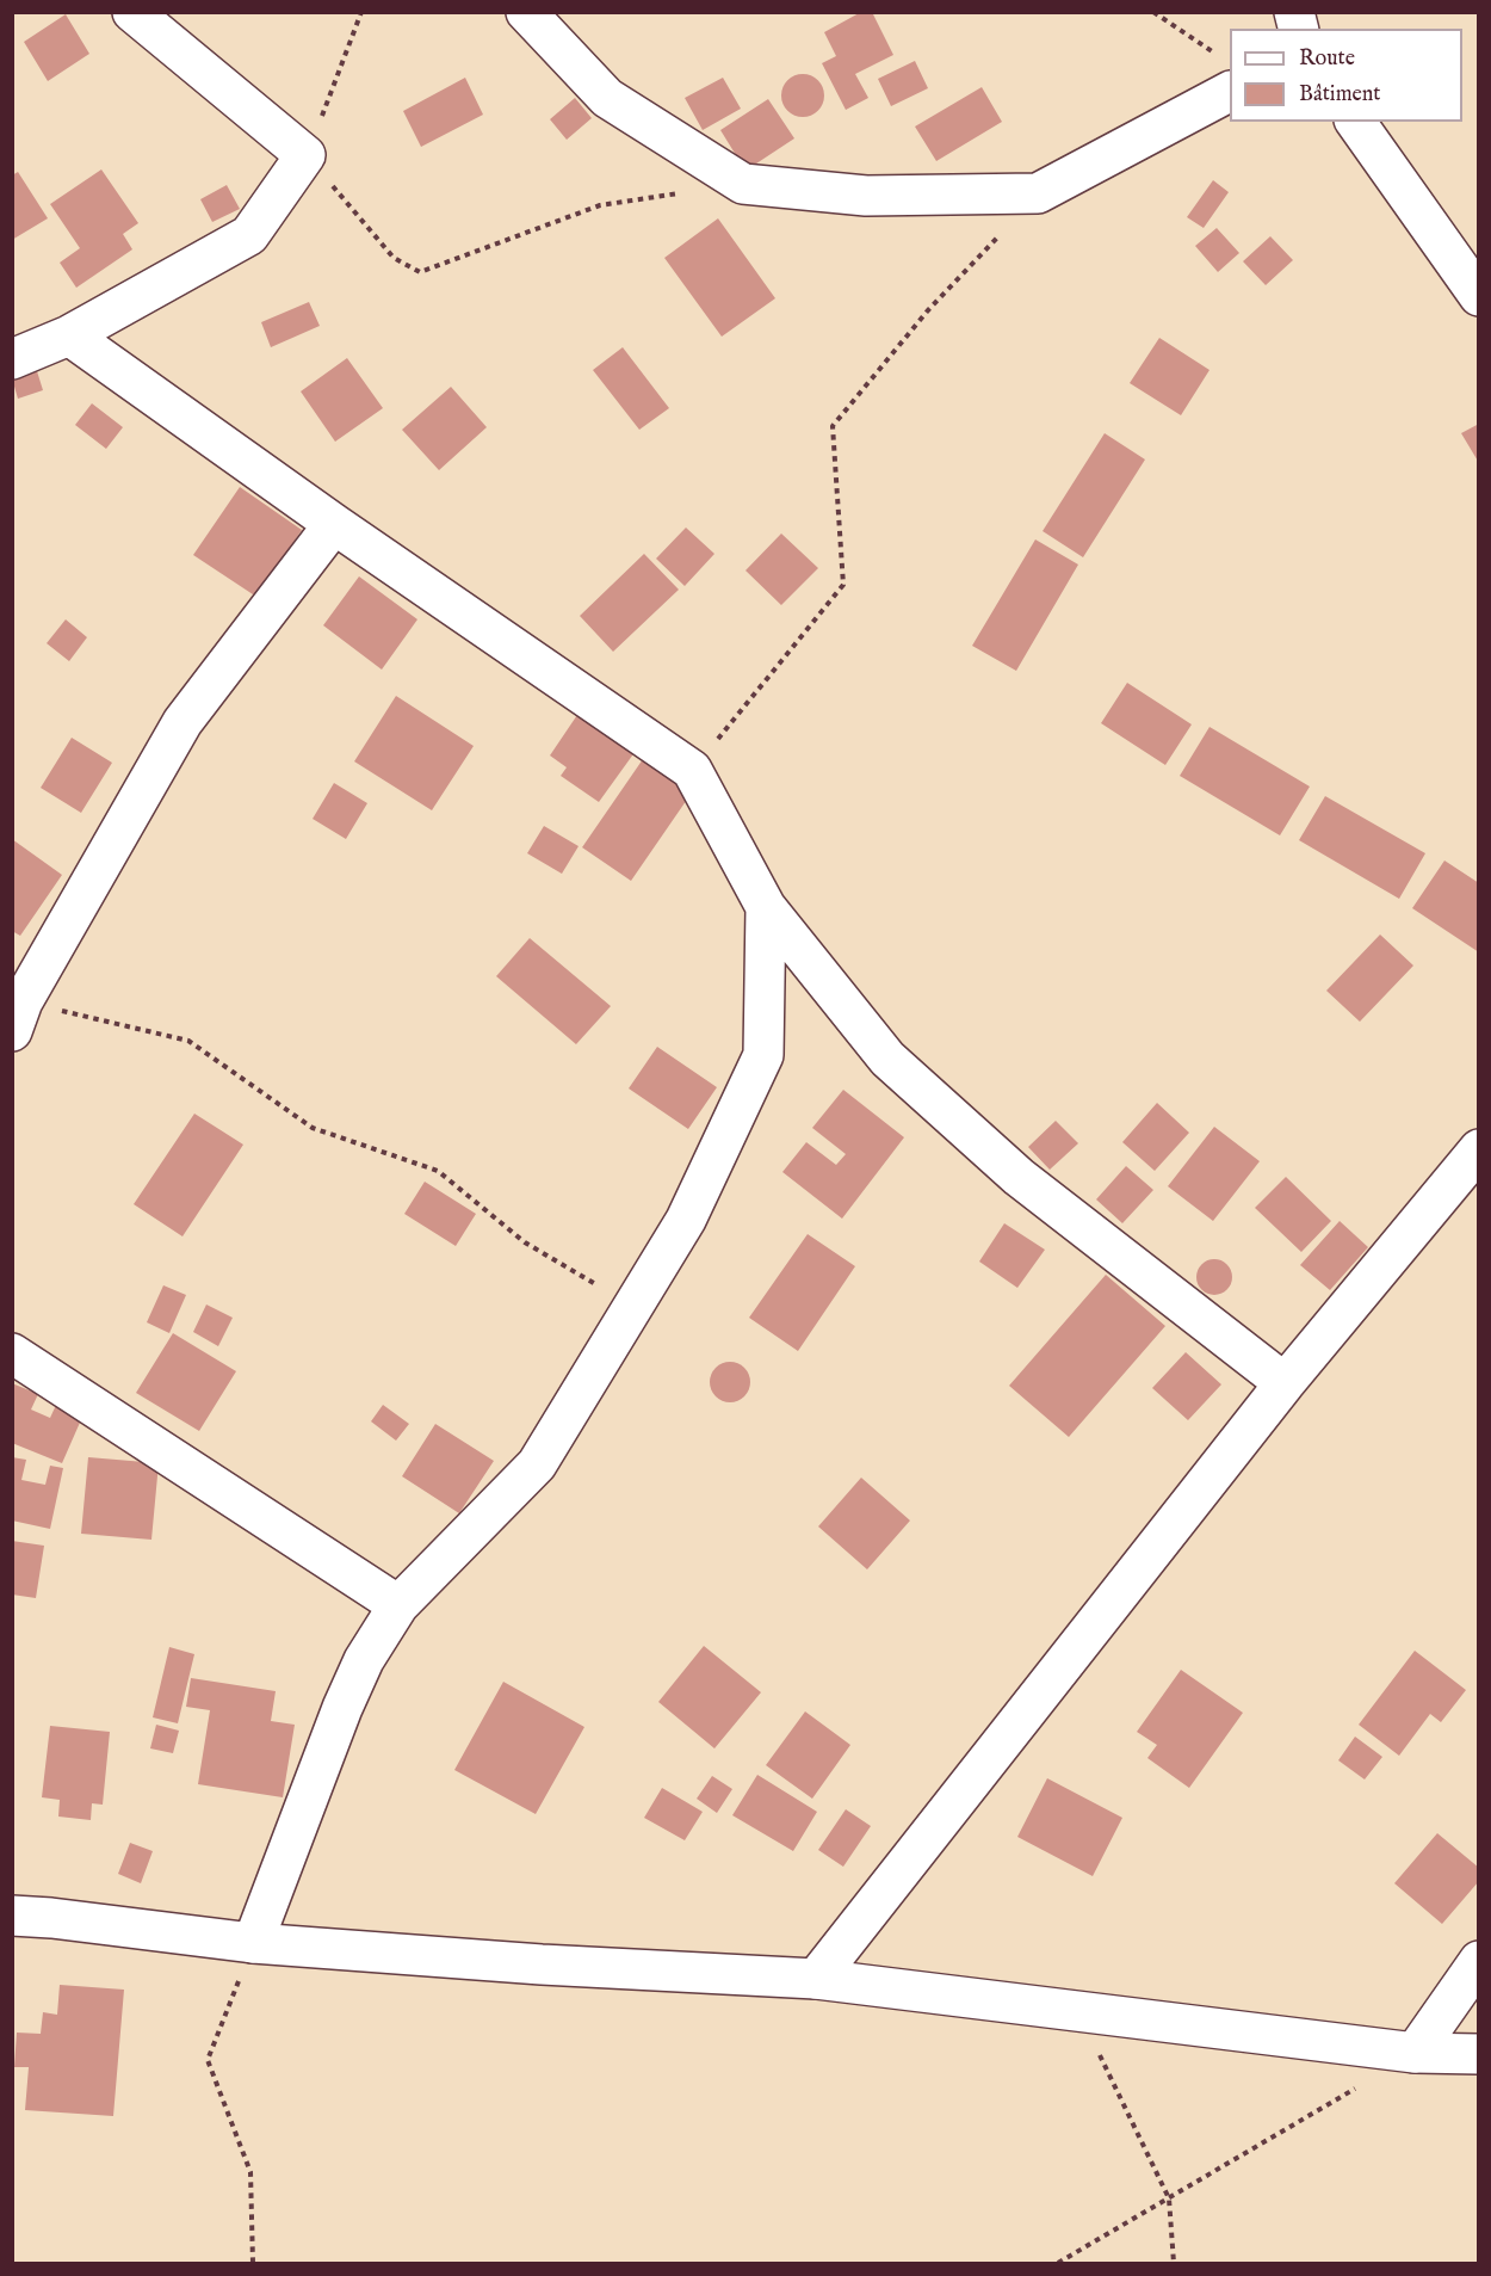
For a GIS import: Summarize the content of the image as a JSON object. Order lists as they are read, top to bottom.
{
  "legend": ["Route", "Bâtiment"]
}
